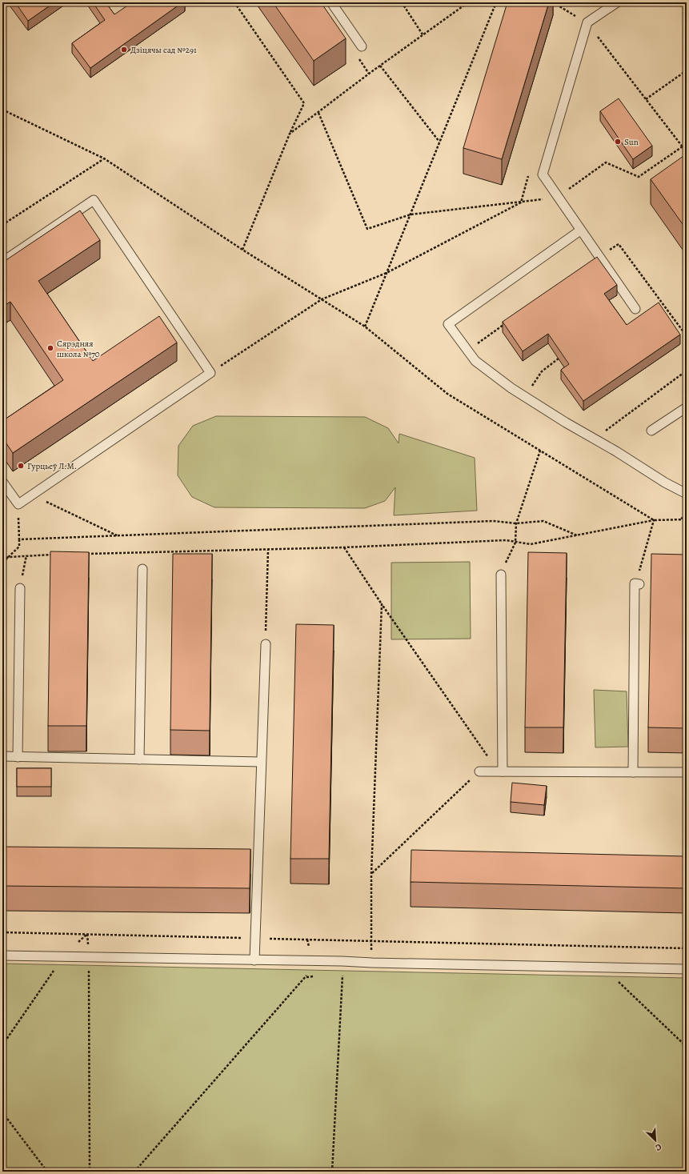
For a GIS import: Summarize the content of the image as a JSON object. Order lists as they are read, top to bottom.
{
  "places": [
    "Дзіцячы сад №291",
    "Sun",
    "Сярэдняя школа №70",
    "Гурцьеў Л.М."
  ],
  "north": "bottom right"
}
